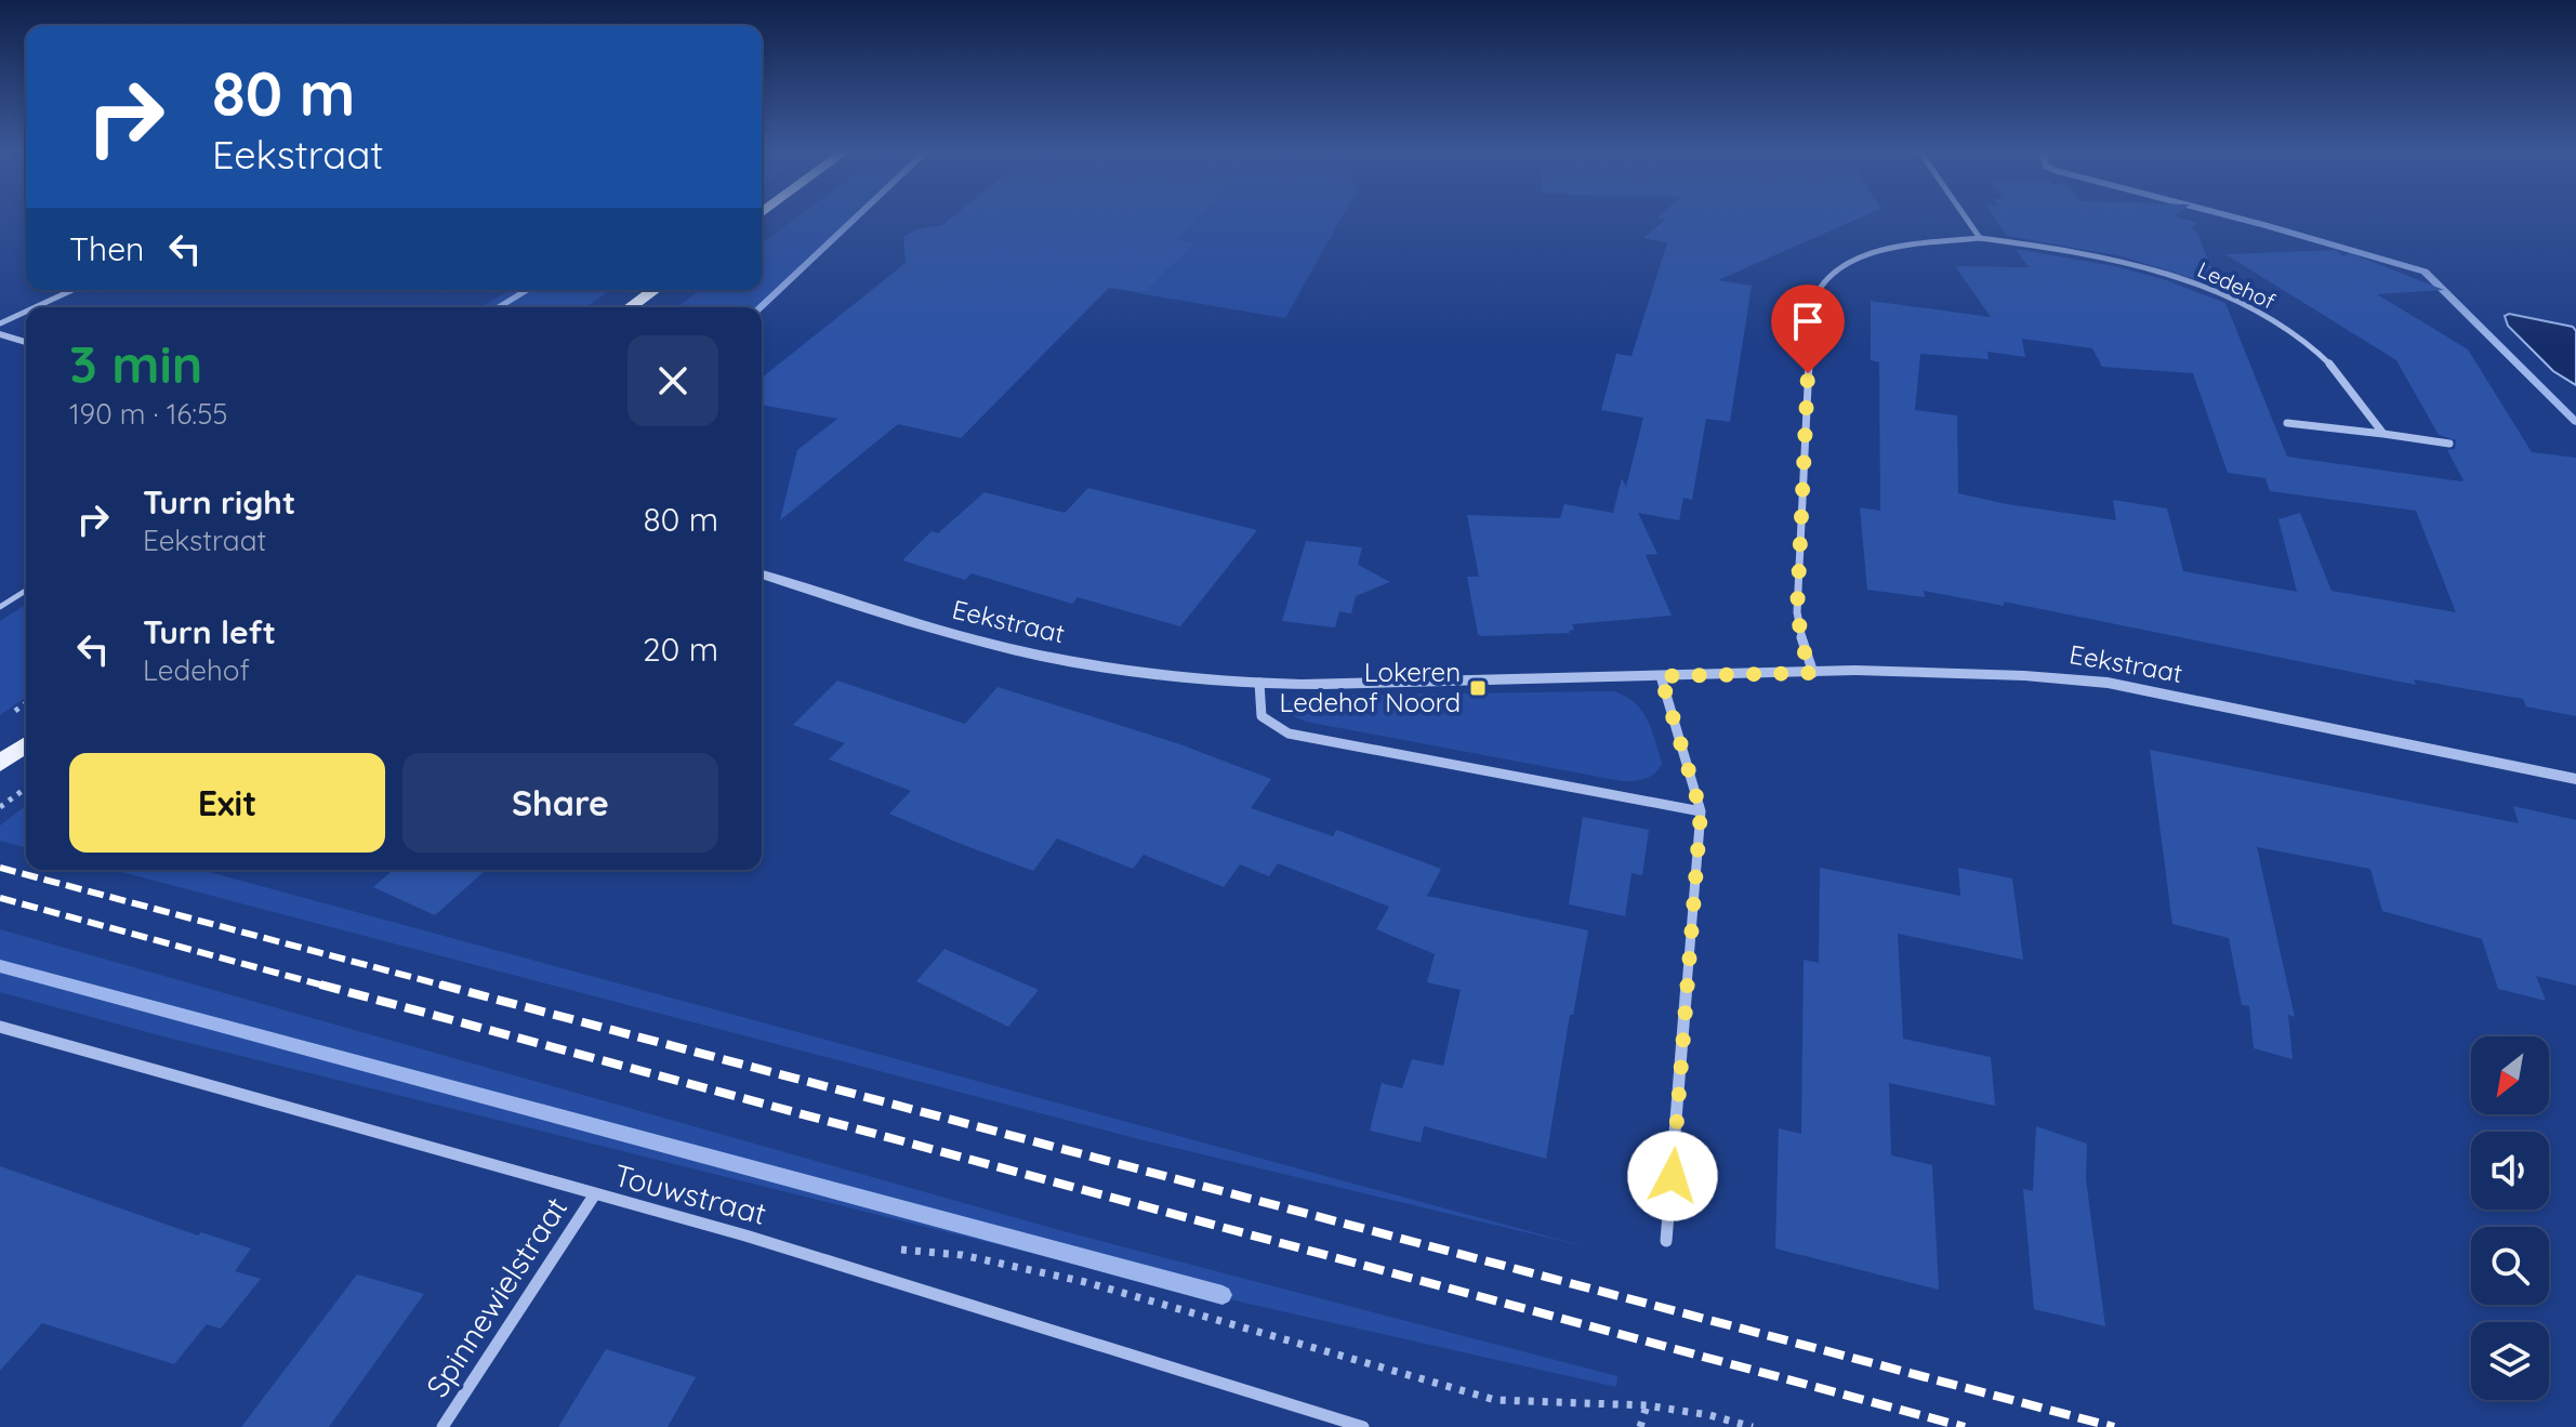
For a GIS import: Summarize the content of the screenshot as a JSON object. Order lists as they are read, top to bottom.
{
  "streets": {
    "street": [
      "Ledehof",
      "Eekstraat",
      "Touwstraat",
      "Spinnewielstraat"
    ]
  },
  "crossings": [
    ["Ledehof", "Eekstraat"],
    ["Touwstraat", "Spinnewielstraat"]
  ],
  "places": {
    "transit": ["Lokeren Ledehof Noord"]
  },
  "north": "bottom left",
  "page": {
    "turn": ["80 m", "Eekstraat"],
    "then": "Then",
    "heading": ["3 min", "190 m · 16:55"],
    "list": [
      {
        "name": "Turn right",
        "note": "Eekstraat",
        "value": "80 m"
      },
      {
        "name": "Turn left",
        "note": "Ledehof",
        "value": "20 m"
      }
    ],
    "buttons": ["Exit", "Share"]
  }
}
